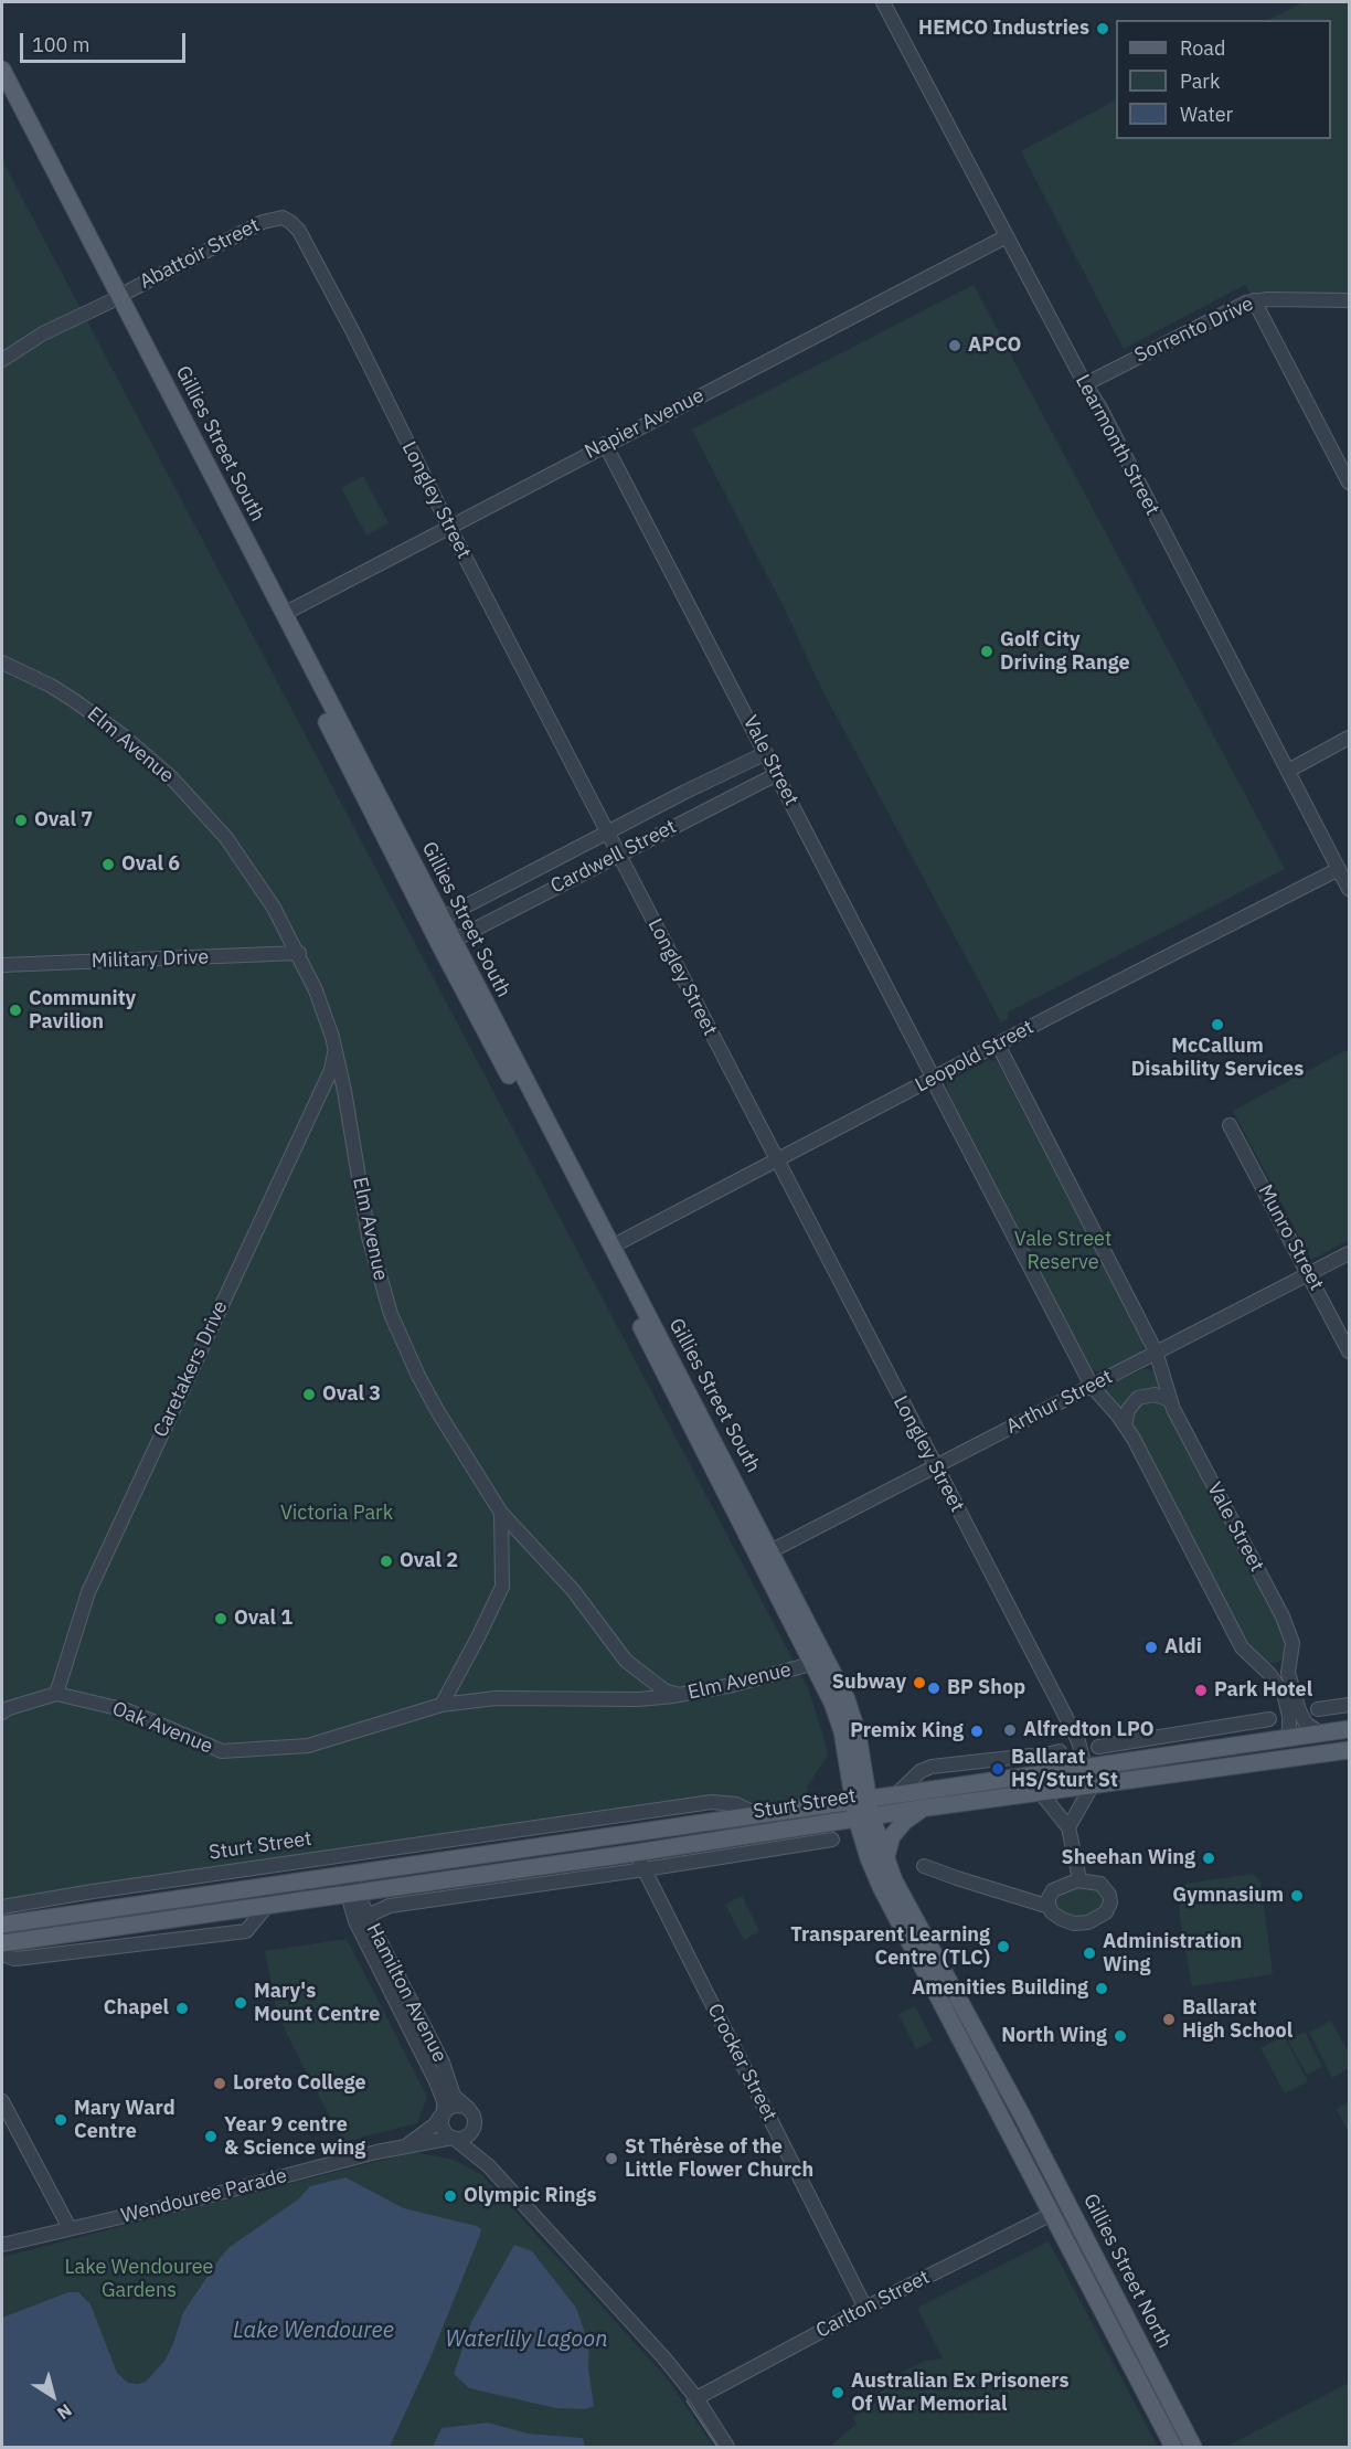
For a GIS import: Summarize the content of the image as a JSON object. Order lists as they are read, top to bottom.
{
  "streets": {
    "main road": ["Gillies Street South", "Sturt Street", "Gillies Street North"],
    "street": [
      "Abattoir Street",
      "Sorrento Drive",
      "Napier Avenue",
      "Learmonth Street",
      "Longley Street",
      "Elm Avenue",
      "Vale Street",
      "Cardwell Street",
      "Military Drive",
      "Leopold Street",
      "Munro Street",
      "Caretakers Drive",
      "Arthur Street",
      "Oak Avenue",
      "Hamilton Avenue",
      "Crocker Street",
      "Wendouree Parade",
      "Carlton Street"
    ]
  },
  "crossings": [
    ["Abattoir Street", "Gillies Street South"],
    ["Abattoir Street", "Longley Street"],
    ["Sorrento Drive", "Learmonth Street"],
    ["Napier Avenue", "Gillies Street South"],
    ["Napier Avenue", "Learmonth Street"],
    ["Napier Avenue", "Longley Street"],
    ["Napier Avenue", "Vale Street"],
    ["Gillies Street South", "Elm Avenue"],
    ["Gillies Street South", "Cardwell Street"],
    ["Gillies Street South", "Leopold Street"],
    ["Gillies Street South", "Arthur Street"],
    ["Gillies Street South", "Sturt Street"],
    ["Gillies Street South", "Gillies Street North"],
    ["Learmonth Street", "Leopold Street"],
    ["Longley Street", "Cardwell Street"],
    ["Longley Street", "Leopold Street"],
    ["Longley Street", "Arthur Street"],
    ["Longley Street", "Sturt Street"],
    ["Elm Avenue", "Military Drive"],
    ["Elm Avenue", "Caretakers Drive"],
    ["Elm Avenue", "Oak Avenue"],
    ["Vale Street", "Cardwell Street"],
    ["Vale Street", "Leopold Street"],
    ["Vale Street", "Arthur Street"],
    ["Vale Street", "Sturt Street"],
    ["Munro Street", "Arthur Street"],
    ["Caretakers Drive", "Oak Avenue"],
    ["Sturt Street", "Hamilton Avenue"],
    ["Sturt Street", "Crocker Street"],
    ["Sturt Street", "Gillies Street North"],
    ["Hamilton Avenue", "Wendouree Parade"],
    ["Crocker Street", "Carlton Street"],
    ["Gillies Street North", "Carlton Street"]
  ],
  "water": ["Lake Wendouree", "Waterlily Lagoon"],
  "parks": ["Vale Street Reserve", "Victoria Park", "Lake Wendouree Gardens"],
  "places": [
    "HEMCO Industries",
    "APCO",
    "Golf City Driving Range",
    "Oval 7",
    "Oval 6",
    "Community Pavilion",
    "McCallum Disability Services",
    "Oval 3",
    "Oval 2",
    "Oval 1",
    "Aldi",
    "Subway",
    "BP Shop",
    "Park Hotel",
    "Alfredton LPO",
    "Premix King",
    "Ballarat HS/Sturt St",
    "Sheehan Wing",
    "Gymnasium",
    "Transparent Learning Centre (TLC)",
    "Administration Wing",
    "Amenities Building",
    "Mary's Mount Centre",
    "Chapel",
    "Ballarat High School",
    "North Wing",
    "Loreto College",
    "Mary Ward Centre",
    "Year 9 centre & Science wing",
    "St Thérèse of the Little Flower Church",
    "Olympic Rings",
    "Australian Ex Prisoners Of War Memorial"
  ],
  "legend": ["Road", "Park", "Water"],
  "scale_bar": "100 m",
  "north": "bottom right"
}
